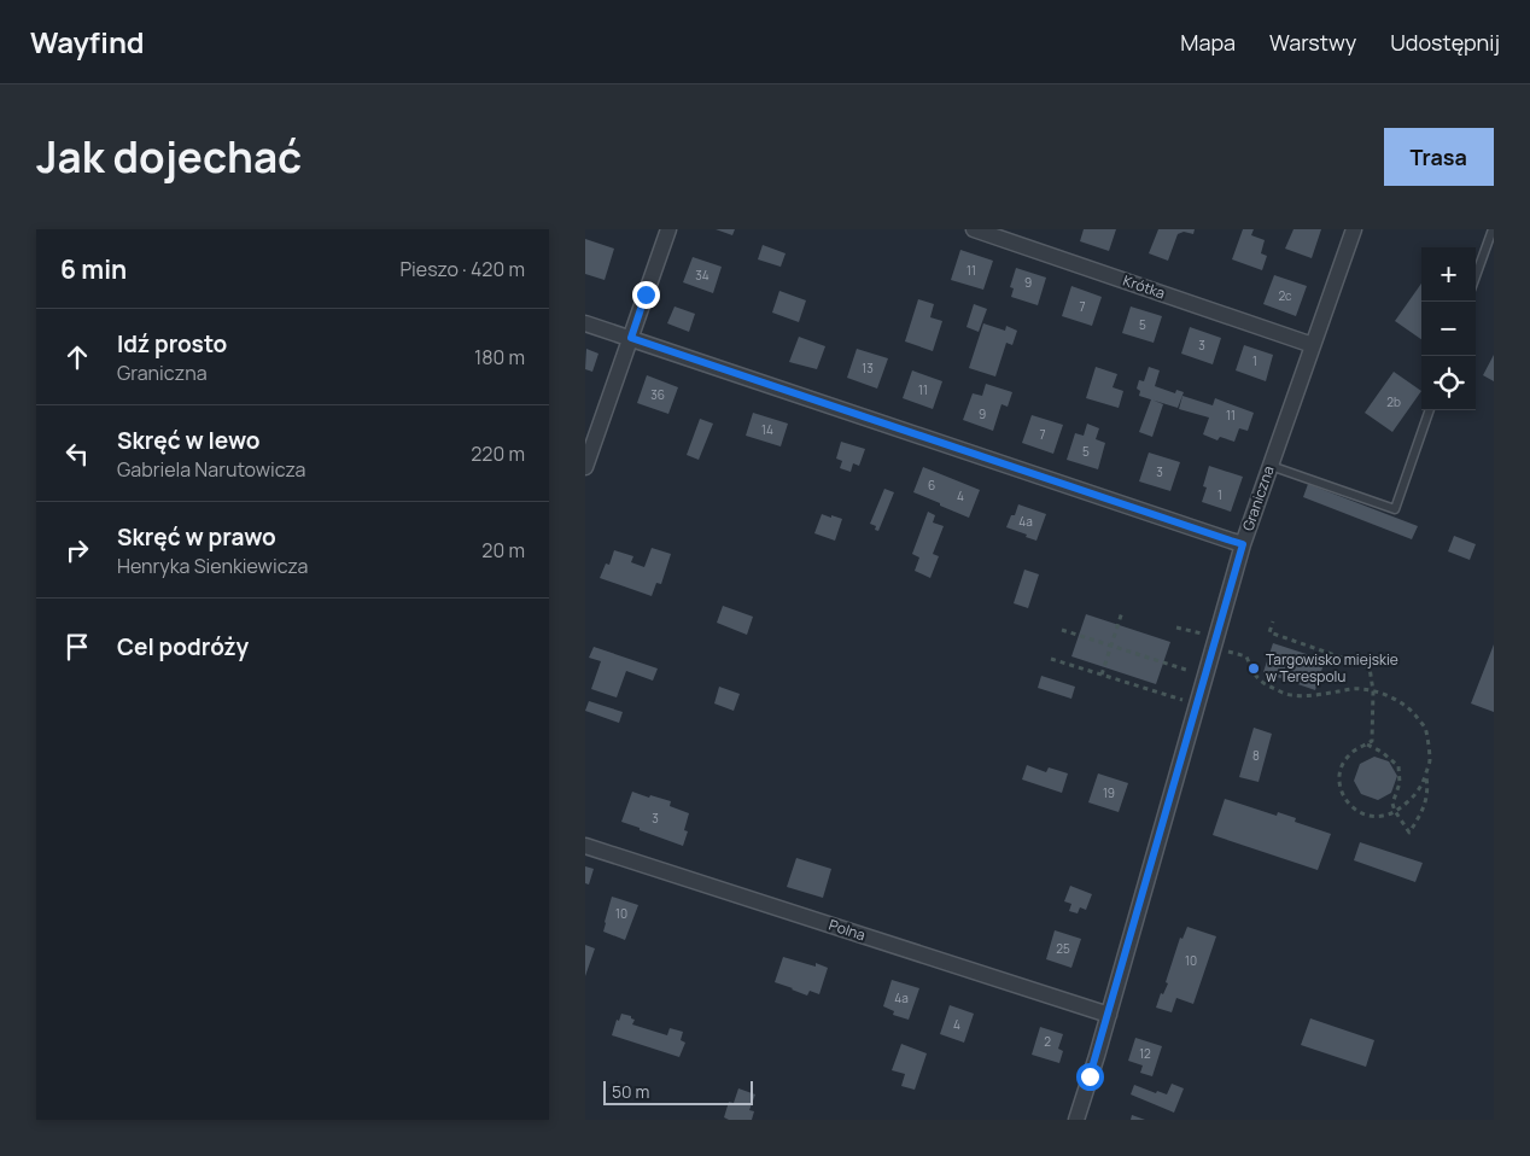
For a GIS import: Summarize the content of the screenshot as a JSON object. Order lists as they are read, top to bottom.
{
  "streets": {
    "street": ["Krótka", "Graniczna", "Polna"]
  },
  "crossings": [
    ["Krótka", "Graniczna"],
    ["Graniczna", "Polna"]
  ],
  "places": ["Targowisko miejskie w Terespolu"],
  "house_numbers": [
    "11",
    "34",
    "9",
    "2c",
    "7",
    "5",
    "3",
    "1",
    "13",
    "11",
    "36",
    "2b",
    "9",
    "11",
    "14",
    "7",
    "5",
    "3",
    "6",
    "1",
    "4",
    "4a",
    "8",
    "19",
    "3",
    "10",
    "25",
    "10",
    "4a",
    "4",
    "2",
    "12"
  ],
  "scale_bar": "50 m",
  "page": {
    "header": "Wayfind",
    "nav": ["Mapa", "Warstwy", "Udostępnij"],
    "title": "Jak dojechać",
    "buttons": "Trasa",
    "heading": ["6 min", "Pieszo · 420 m"],
    "map_buttons": ["+", "−"],
    "list": [
      ["Idź prosto", "Graniczna", "180 m"],
      ["Skręć w lewo", "Gabriela Narutowicza", "220 m"],
      ["Skręć w prawo", "Henryka Sienkiewicza", "20 m"],
      "Cel podróży"
    ],
    "scale": "50 m"
  }
}
